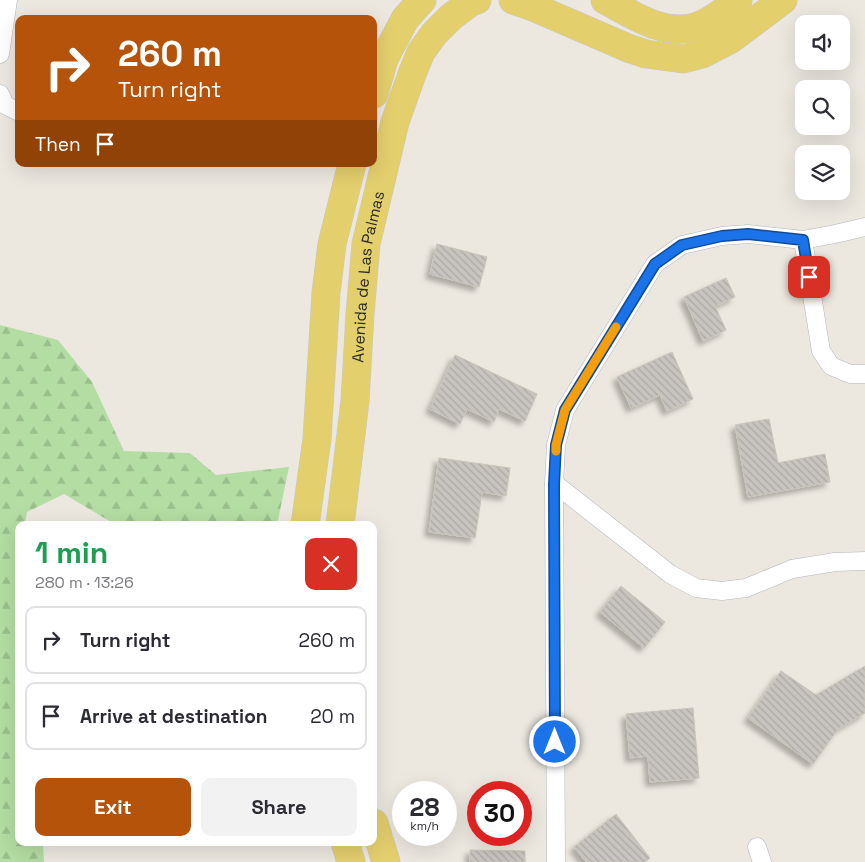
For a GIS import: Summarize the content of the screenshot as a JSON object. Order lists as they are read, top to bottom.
{
  "streets": {
    "main road": ["Avenida de Las Palmas"]
  },
  "page": {
    "turn": ["260 m", "Turn right"],
    "then": "Then",
    "heading": ["1 min", "280 m · 13:26"],
    "list": [
      {
        "name": "Turn right",
        "value": "260 m"
      },
      {
        "name": "Arrive at destination",
        "value": "20 m"
      }
    ],
    "buttons": ["Exit", "Share"],
    "speed": "28 km/h",
    "limit": "30"
  }
}
